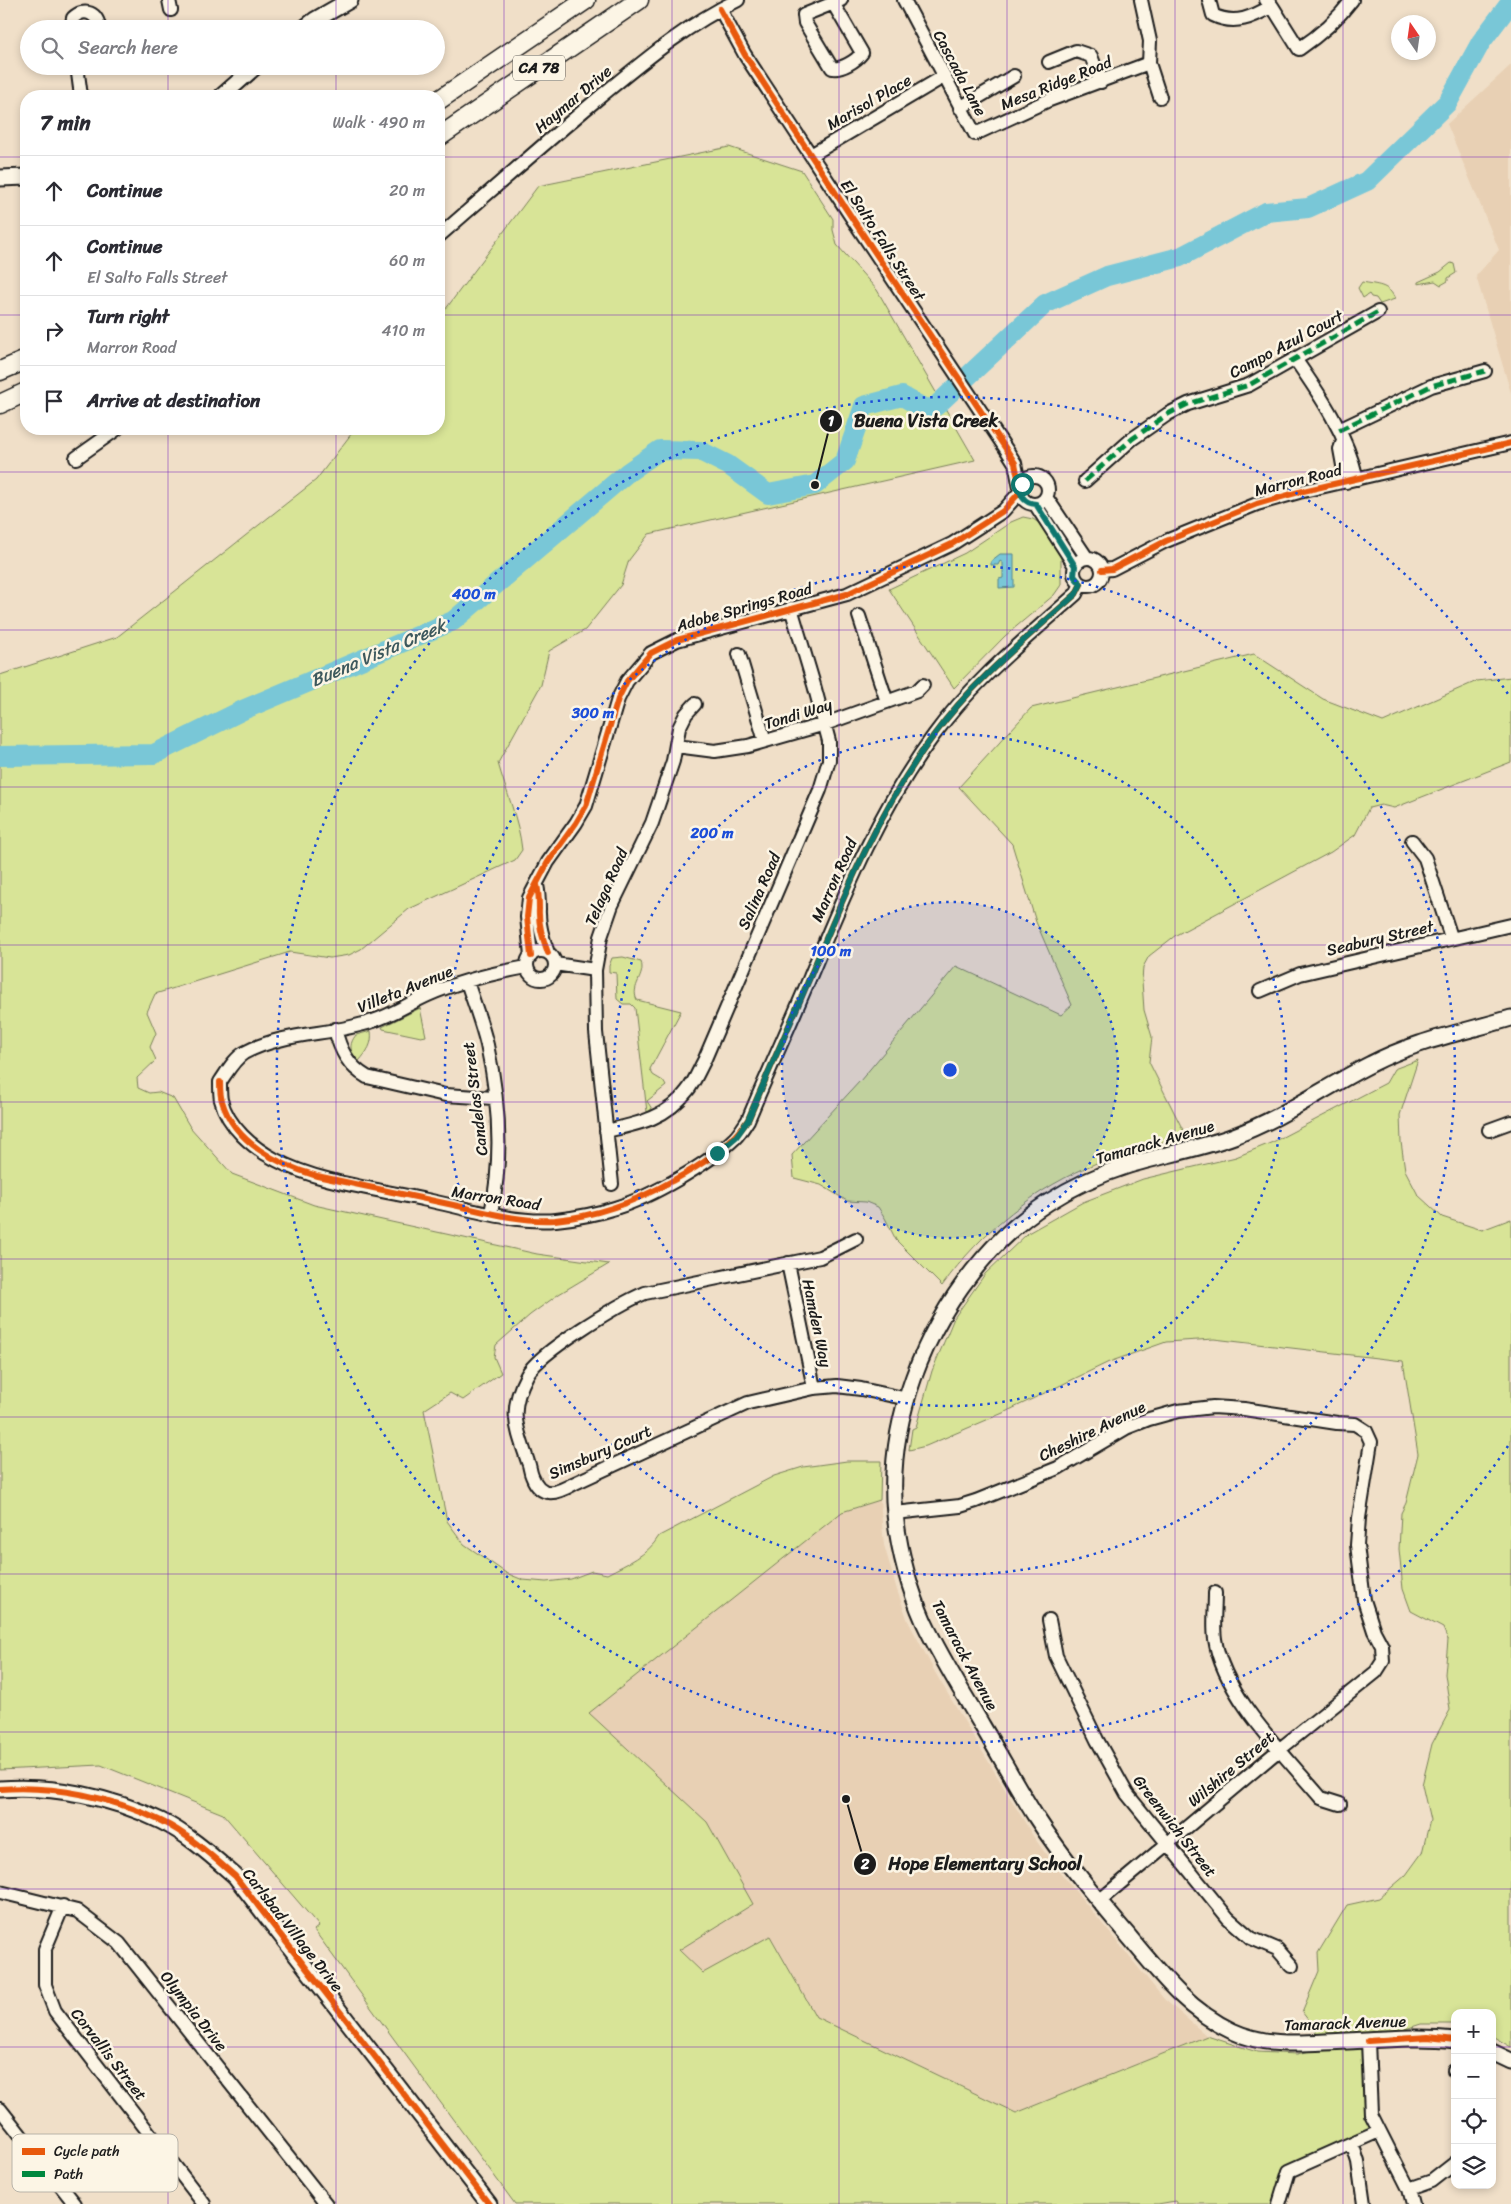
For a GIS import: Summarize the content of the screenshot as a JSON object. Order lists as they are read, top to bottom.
{
  "streets": {
    "highway": ["CA 78"],
    "main road": ["Tamarack Avenue", "Carlsbad Village Drive"],
    "street": [
      "Cascada Lane",
      "Mesa Ridge Road",
      "Haymar Drive",
      "Marisol Place",
      "El Salto Falls Street",
      "Campo Azul Court",
      "Marron Road",
      "Adobe Springs Road",
      "Tondi Way",
      "Telaga Road",
      "Salina Road",
      "Seabury Street",
      "Villeta Avenue",
      "Candelas Street",
      "Hamden Way",
      "Cheshire Avenue",
      "Simsbury Court",
      "Wilshire Street",
      "Greenwich Street",
      "Olympia Drive",
      "Corvallis Street"
    ]
  },
  "crossings": [
    ["Cascada Lane", "Mesa Ridge Road"],
    ["Cascada Lane", "Marisol Place"],
    ["Haymar Drive", "El Salto Falls Street"],
    ["Marisol Place", "El Salto Falls Street"],
    ["El Salto Falls Street", "Adobe Springs Road"],
    ["Marron Road", "Villeta Avenue"],
    ["Marron Road", "Candelas Street"],
    ["Adobe Springs Road", "Salina Road"],
    ["Adobe Springs Road", "Villeta Avenue"],
    ["Tondi Way", "Telaga Road"],
    ["Tondi Way", "Salina Road"],
    ["Telaga Road", "Salina Road"],
    ["Villeta Avenue", "Candelas Street"],
    ["Tamarack Avenue", "Cheshire Avenue"],
    ["Tamarack Avenue", "Simsbury Court"],
    ["Tamarack Avenue", "Wilshire Street"],
    ["Hamden Way", "Simsbury Court"],
    ["Cheshire Avenue", "Wilshire Street"],
    ["Wilshire Street", "Greenwich Street"],
    ["Olympia Drive", "Corvallis Street"]
  ],
  "water": ["Buena Vista Creek"],
  "places": ["Buena Vista Creek", "Hope Elementary School"],
  "legend": ["Cycle path", "Path"],
  "north": "top",
  "page": {
    "search": "Search here",
    "heading": ["7 min", "Walk · 490 m"],
    "list": [
      ["Continue", "20 m"],
      ["Continue", "El Salto Falls Street", "60 m"],
      ["Turn right", "Marron Road", "410 m"],
      "Arrive at destination"
    ],
    "map_buttons": ["+", "−"]
  },
  "rings": [
    "400 m",
    "300 m",
    "200 m",
    "100 m"
  ]
}
